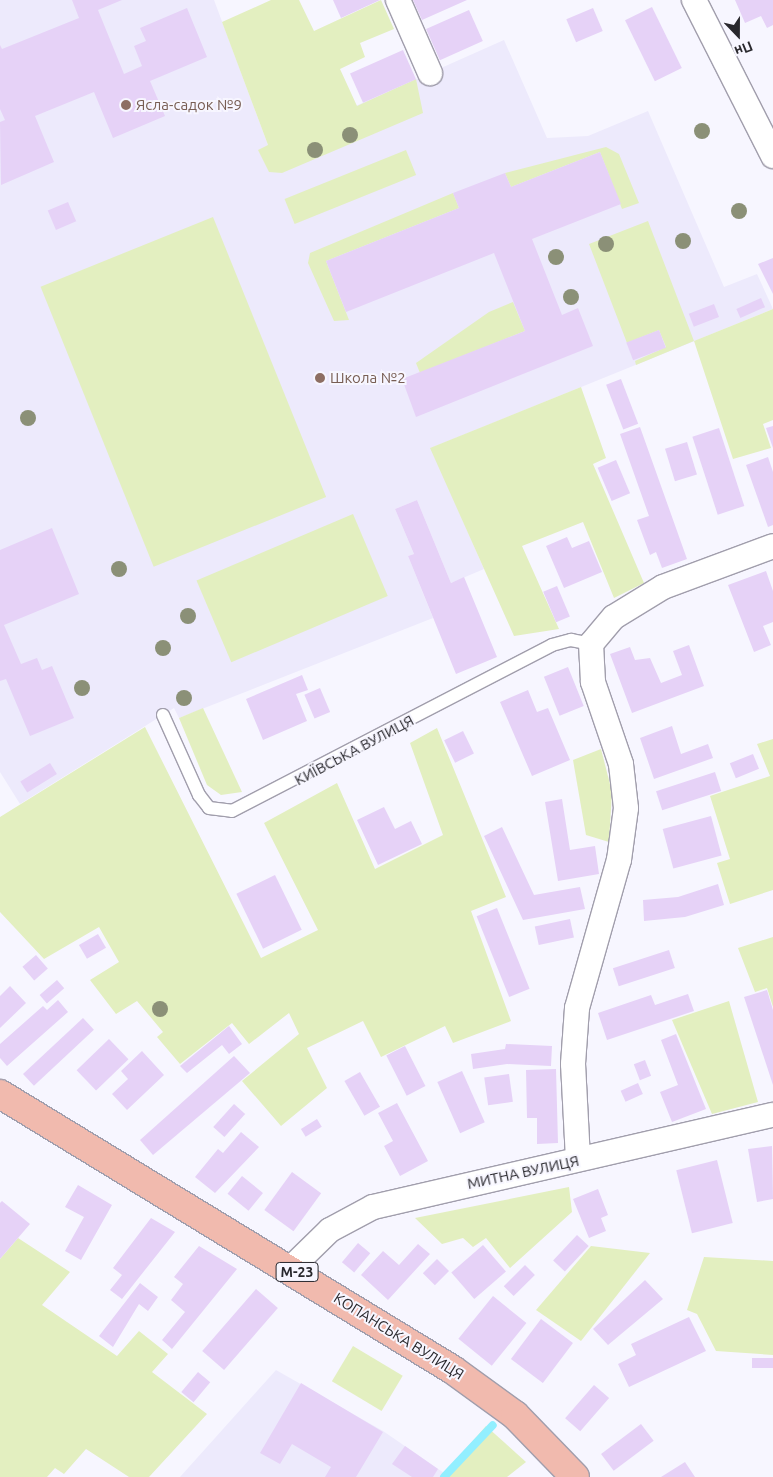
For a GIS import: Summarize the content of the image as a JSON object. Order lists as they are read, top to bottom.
{
  "streets": {
    "highway": ["М-23", "КОПАНСЬКА ВУЛИЦЯ"],
    "street": ["МИТНА ВУЛИЦЯ"],
    "lane": ["КИЇВСЬКА ВУЛИЦЯ"]
  },
  "crossings": [
    ["МИТНА ВУЛИЦЯ", "КОПАНСЬКА ВУЛИЦЯ"]
  ],
  "places": ["Ясла-садок №9", "Школа №2"],
  "north": "bottom"
}
